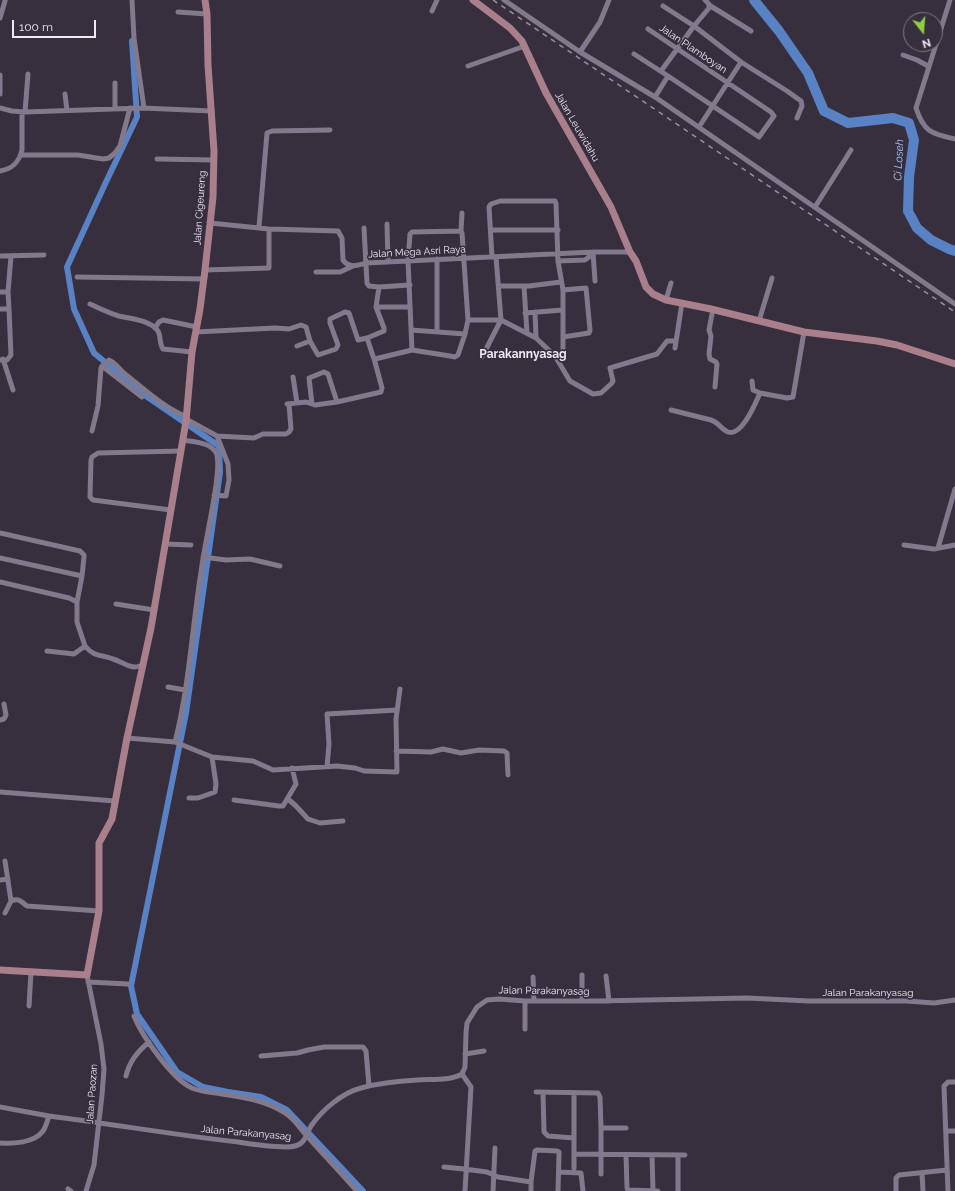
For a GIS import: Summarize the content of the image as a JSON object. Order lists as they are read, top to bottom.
{
  "streets": {
    "street": [
      "Jalan Plamboyan",
      "Jalan Leuwidahu",
      "Jalan Cigeureng",
      "Jalan Mega Asri Raya",
      "Jalan Parakanyasag",
      "Jalan Paozan"
    ]
  },
  "crossings": [
    ["Jalan Leuwidahu", "Jalan Mega Asri Raya"],
    ["Jalan Cigeureng", "Jalan Paozan"],
    ["Jalan Parakanyasag", "Jalan Paozan"]
  ],
  "districts": ["Parakannyasag"],
  "water": ["Ci Loseh"],
  "scale_bar": "100 m",
  "north": "bottom"
}
